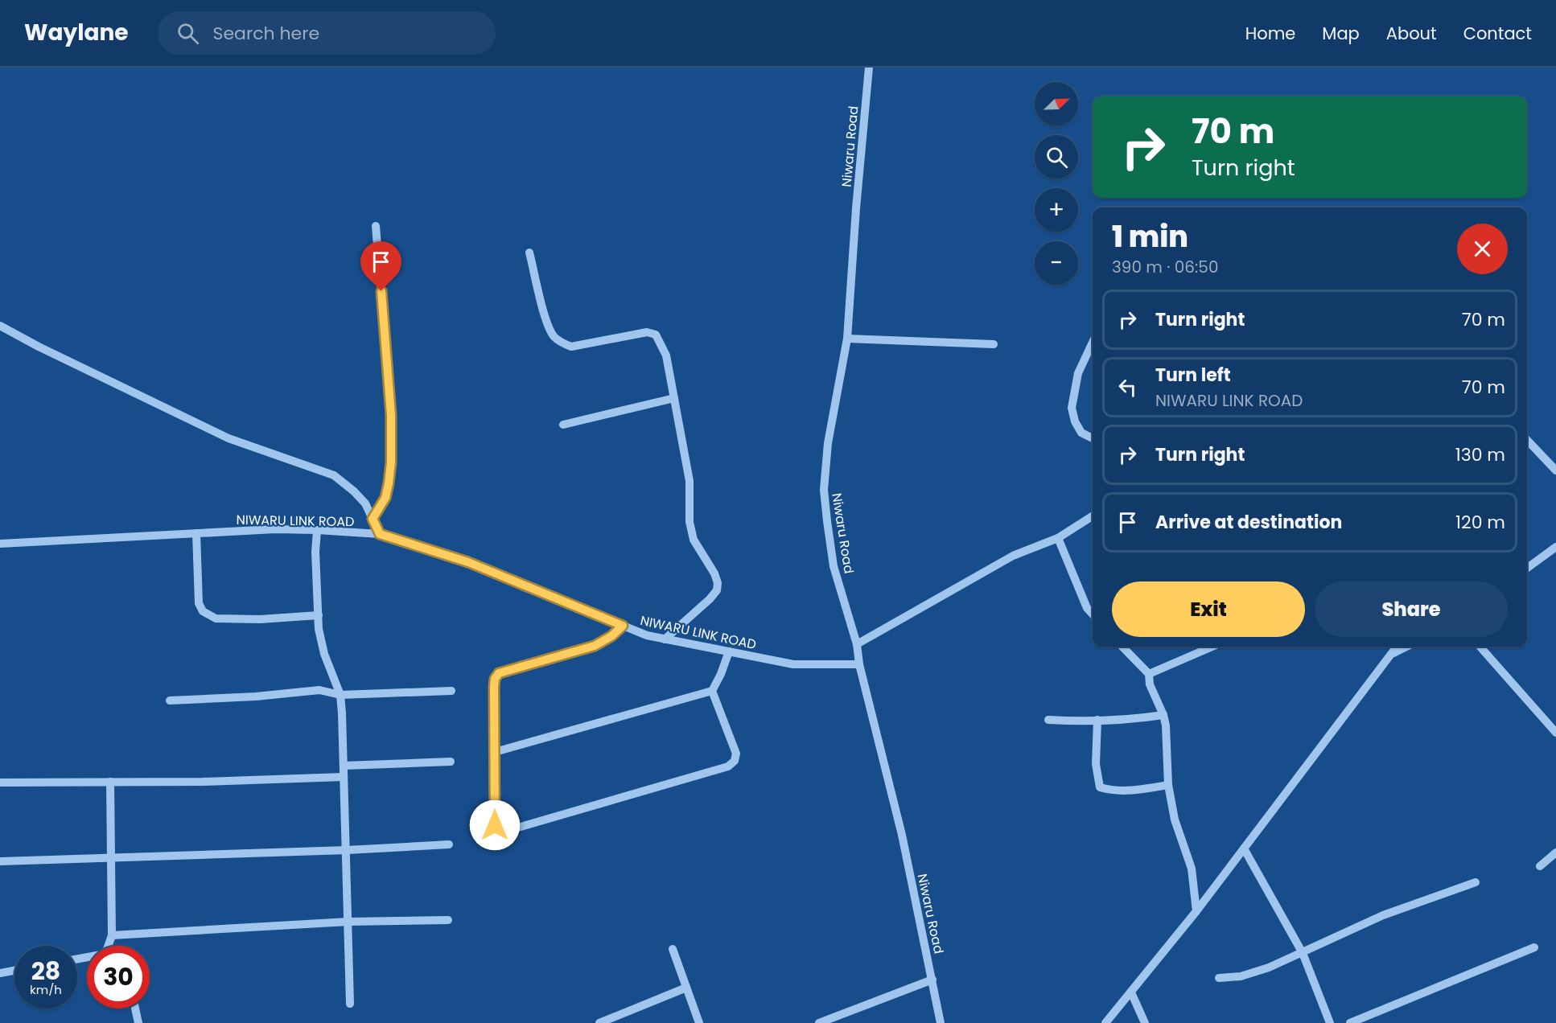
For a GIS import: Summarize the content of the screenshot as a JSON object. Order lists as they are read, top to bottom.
{
  "streets": {
    "street": ["Niwaru Road", "NIWARU LINK ROAD"]
  },
  "crossings": [
    ["Niwaru Road", "NIWARU LINK ROAD"]
  ],
  "north": "top right",
  "page": {
    "header": "Waylane",
    "search": "Search here",
    "nav": [
      "Home",
      "Map",
      "About",
      "Contact"
    ],
    "map_buttons": ["+", "−"],
    "turn": ["70 m", "Turn right"],
    "heading": ["1 min", "390 m · 06:50"],
    "list": [
      {
        "name": "Turn right",
        "value": "70 m"
      },
      {
        "name": "Turn left",
        "note": "NIWARU LINK ROAD",
        "value": "70 m"
      },
      {
        "name": "Turn right",
        "value": "130 m"
      },
      {
        "name": "Arrive at destination",
        "value": "120 m"
      }
    ],
    "buttons": ["Exit", "Share"],
    "speed": "28 km/h",
    "limit": "30"
  }
}
